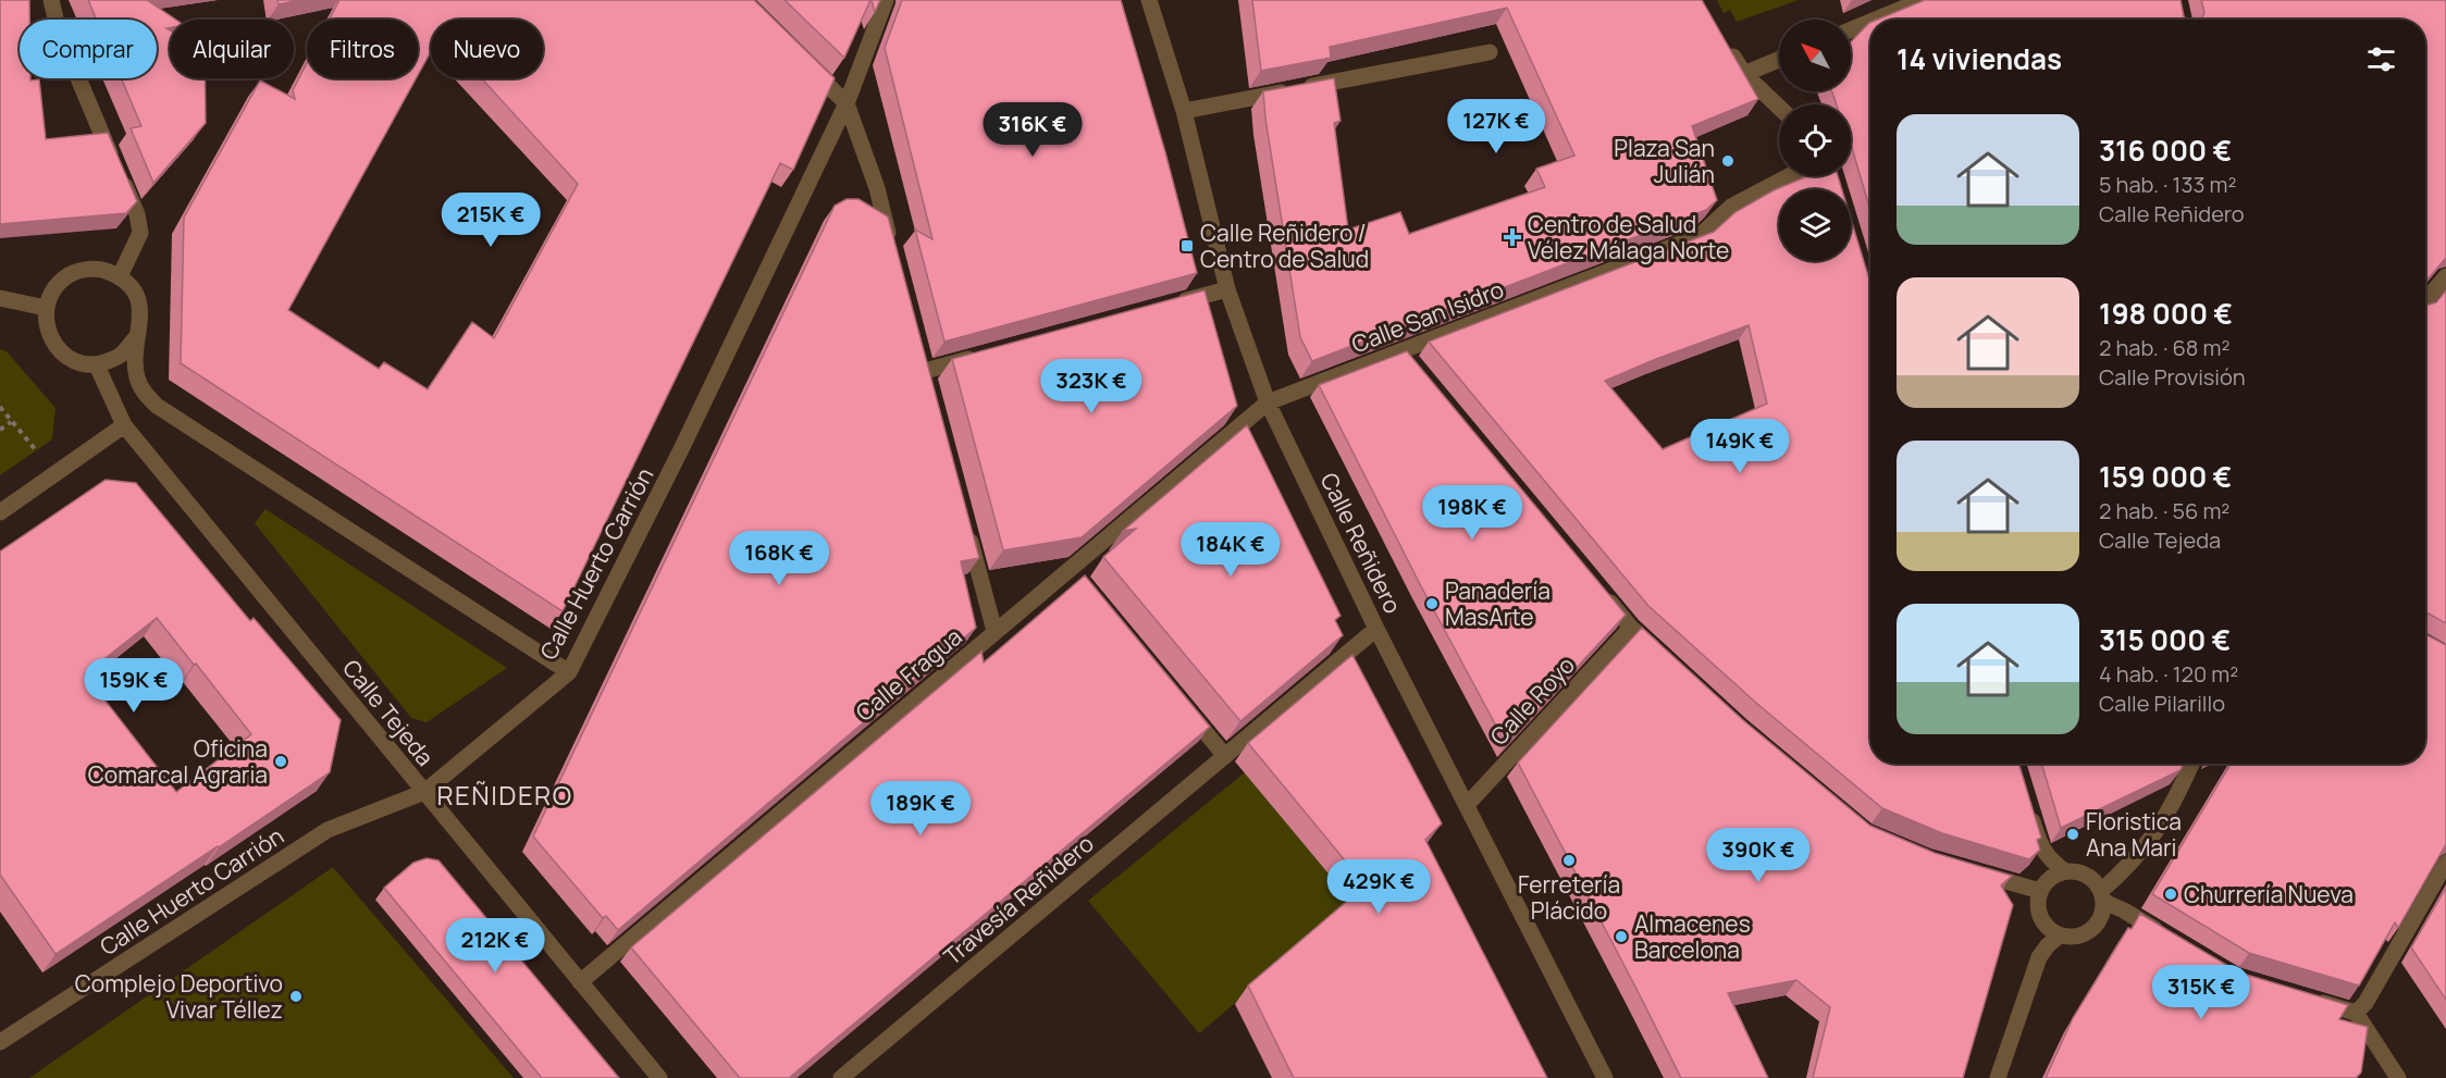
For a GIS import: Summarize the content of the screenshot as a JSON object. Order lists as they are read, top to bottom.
{
  "streets": {
    "street": [
      "Calle San Isidro",
      "Calle Reñidero",
      "Calle Huerto Carrión",
      "Calle Fragua",
      "Calle Royo",
      "Calle Tejeda",
      "Travesía Reñidero"
    ]
  },
  "crossings": [
    ["Calle San Isidro", "Calle Reñidero"],
    ["Calle San Isidro", "Calle Fragua"],
    ["Calle Reñidero", "Calle Fragua"],
    ["Calle Reñidero", "Calle Royo"],
    ["Calle Reñidero", "Travesía Reñidero"],
    ["Calle Huerto Carrión", "Calle Tejeda"],
    ["Calle Fragua", "Calle Tejeda"]
  ],
  "districts": ["REÑIDERO"],
  "places": {
    "other": [
      "Plaza San Julián",
      "Panadería MasArte",
      "Oficina Comarcal Agraria",
      "Floristica Ana Mari",
      "Ferretería Plácido",
      "Churrería Nueva",
      "Almacenes Barcelona",
      "Complejo Deportivo Vivar Téllez"
    ],
    "health": ["Centro de Salud Vélez Málaga Norte"],
    "transit": ["Calle Reñidero / Centro de Salud"]
  },
  "north": "top left",
  "page": {
    "chip": [
      "Comprar",
      "Alquilar",
      "Filtros",
      "Nuevo"
    ],
    "heading": "14 viviendas",
    "list": [
      {
        "name": "316 000 €",
        "note": "5 hab. · 133 m² · Calle Reñidero"
      },
      {
        "name": "198 000 €",
        "note": "2 hab. · 68 m² · Calle Provisión"
      },
      {
        "name": "159 000 €",
        "note": "2 hab. · 56 m² · Calle Tejeda"
      },
      {
        "name": "315 000 €",
        "note": "4 hab. · 120 m² · Calle Pilarillo"
      }
    ],
    "price": [
      "127K €",
      "316K €",
      "215K €",
      "323K €",
      "149K €",
      "198K €",
      "184K €",
      "168K €",
      "159K €",
      "189K €",
      "390K €",
      "429K €",
      "212K €",
      "315K €"
    ]
  }
}
